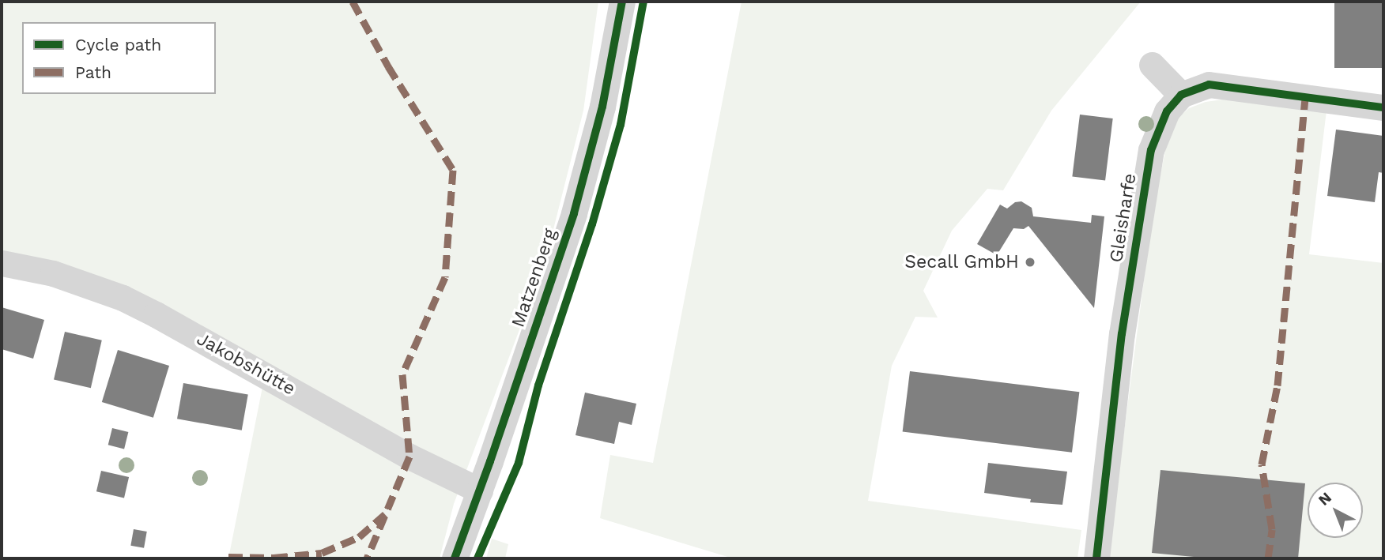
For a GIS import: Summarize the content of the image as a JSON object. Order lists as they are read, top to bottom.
{
  "streets": {
    "street": ["Gleisharfe", "Matzenberg", "Jakobshütte"]
  },
  "crossings": [
    ["Matzenberg", "Jakobshütte"]
  ],
  "places": ["Secall GmbH"],
  "legend": ["Cycle path", "Path"],
  "north": "top left"
}
